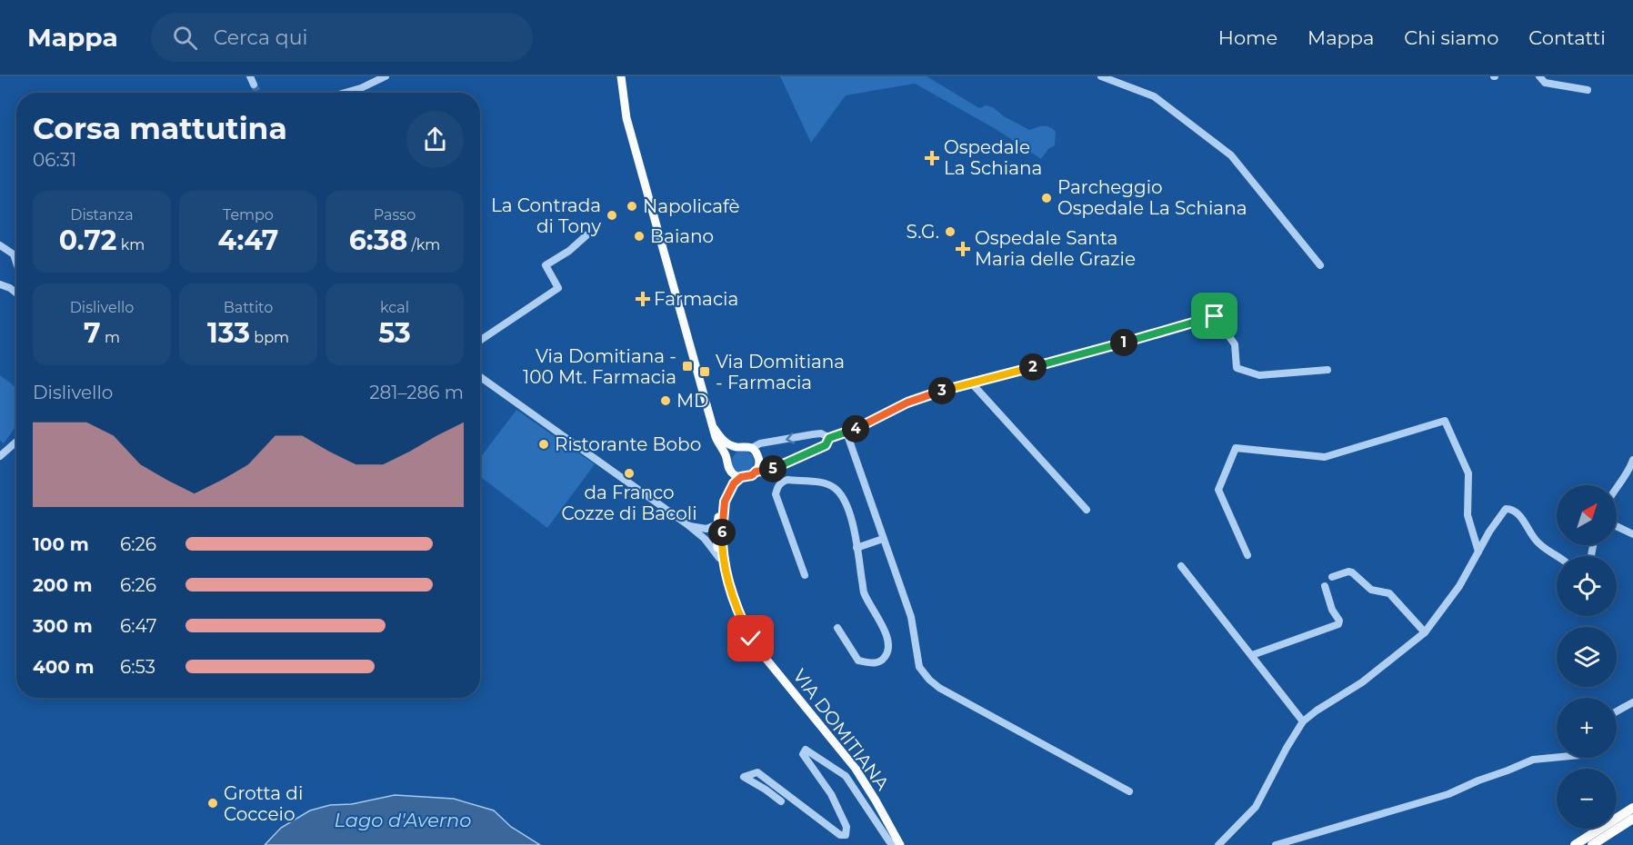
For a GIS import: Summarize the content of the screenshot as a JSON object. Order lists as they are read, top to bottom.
{
  "streets": {
    "main road": ["VIA DOMITIANA"]
  },
  "water": ["Lago d'Averno"],
  "places": {
    "health": ["Ospedale La Schiana", "Ospedale Santa Maria delle Grazie", "Farmacia"],
    "other": [
      "Parcheggio Ospedale La Schiana",
      "Napolicafè",
      "La Contrada di Tony",
      "S.G.",
      "Baiano",
      "MD",
      "Ristorante Bobo",
      "da Franco Cozze di Bacoli",
      "Grotta di Cocceio"
    ],
    "transit": ["Via Domitiana - 100 Mt. Farmacia", "Via Domitiana - Farmacia"]
  },
  "north": "top right",
  "page": {
    "header": "Mappa",
    "search": "Cerca qui",
    "nav": [
      "Home",
      "Mappa",
      "Chi siamo",
      "Contatti"
    ],
    "heading": ["Corsa mattutina", "06:31"],
    "stats": [
      ["Distanza", "0.72 km"],
      ["Tempo", "4:47"],
      ["Passo", "6:38 /km"],
      ["Dislivello", "7 m"],
      ["Battito", "133 bpm"],
      ["kcal", "53"]
    ],
    "pins": [
      "1",
      "2",
      "3",
      "4",
      "5",
      "6"
    ],
    "chart": ["Dislivello", "281–286 m"],
    "map_buttons": ["+", "−"],
    "list": [
      {
        "name": "100 m",
        "note": "6:26"
      },
      {
        "name": "200 m",
        "note": "6:26"
      },
      {
        "name": "300 m",
        "note": "6:47"
      },
      {
        "name": "400 m",
        "note": "6:53"
      }
    ]
  }
}
